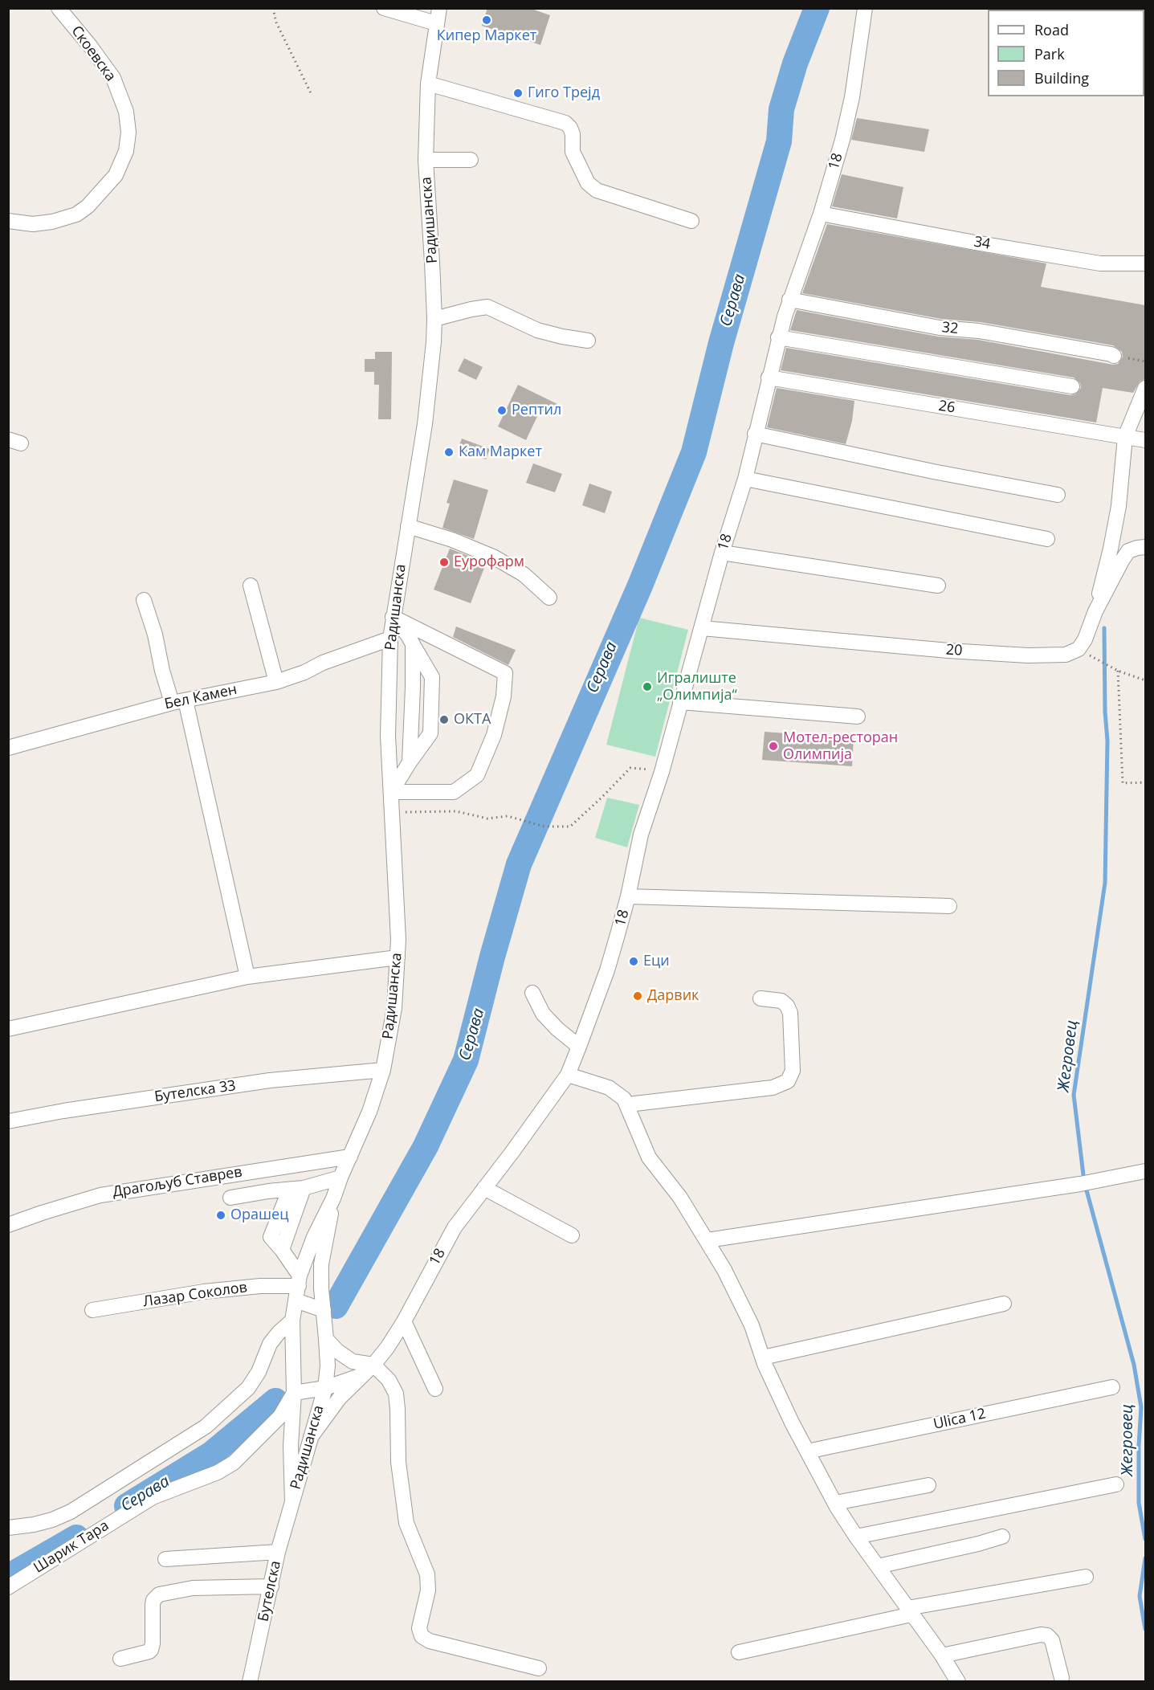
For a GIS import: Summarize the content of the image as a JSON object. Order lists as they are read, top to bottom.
{
  "streets": {
    "street": [
      "Скоевска",
      "18",
      "Радишанска",
      "34",
      "32",
      "26",
      "20",
      "Бел Камен",
      "Бутелска 33",
      "Драгољуб Ставрев",
      "Лазар Соколов",
      "Ulica 12",
      "Шарик Тара",
      "Бутелска"
    ]
  },
  "crossings": [
    ["18", "Радишанска"],
    ["18", "34"],
    ["18", "32"],
    ["18", "26"],
    ["18", "20"],
    ["Радишанска", "Бел Камен"],
    ["Радишанска", "Бутелска 33"],
    ["Радишанска", "Драгољуб Ставрев"],
    ["Радишанска", "Лазар Соколов"],
    ["Радишанска", "Шарик Тара"],
    ["Радишанска", "Бутелска"]
  ],
  "water": ["Серава", "Жегровец"],
  "places": [
    "Кипер Маркет",
    "Гиго Трејд",
    "Рептил",
    "Кам Маркет",
    "Еурофарм",
    "Игралиште „Олимпија“",
    "ОКТА",
    "Мотел-ресторан Олимпија",
    "Еци",
    "Дарвик",
    "Орашец"
  ],
  "legend": ["Road", "Park", "Building"]
}
